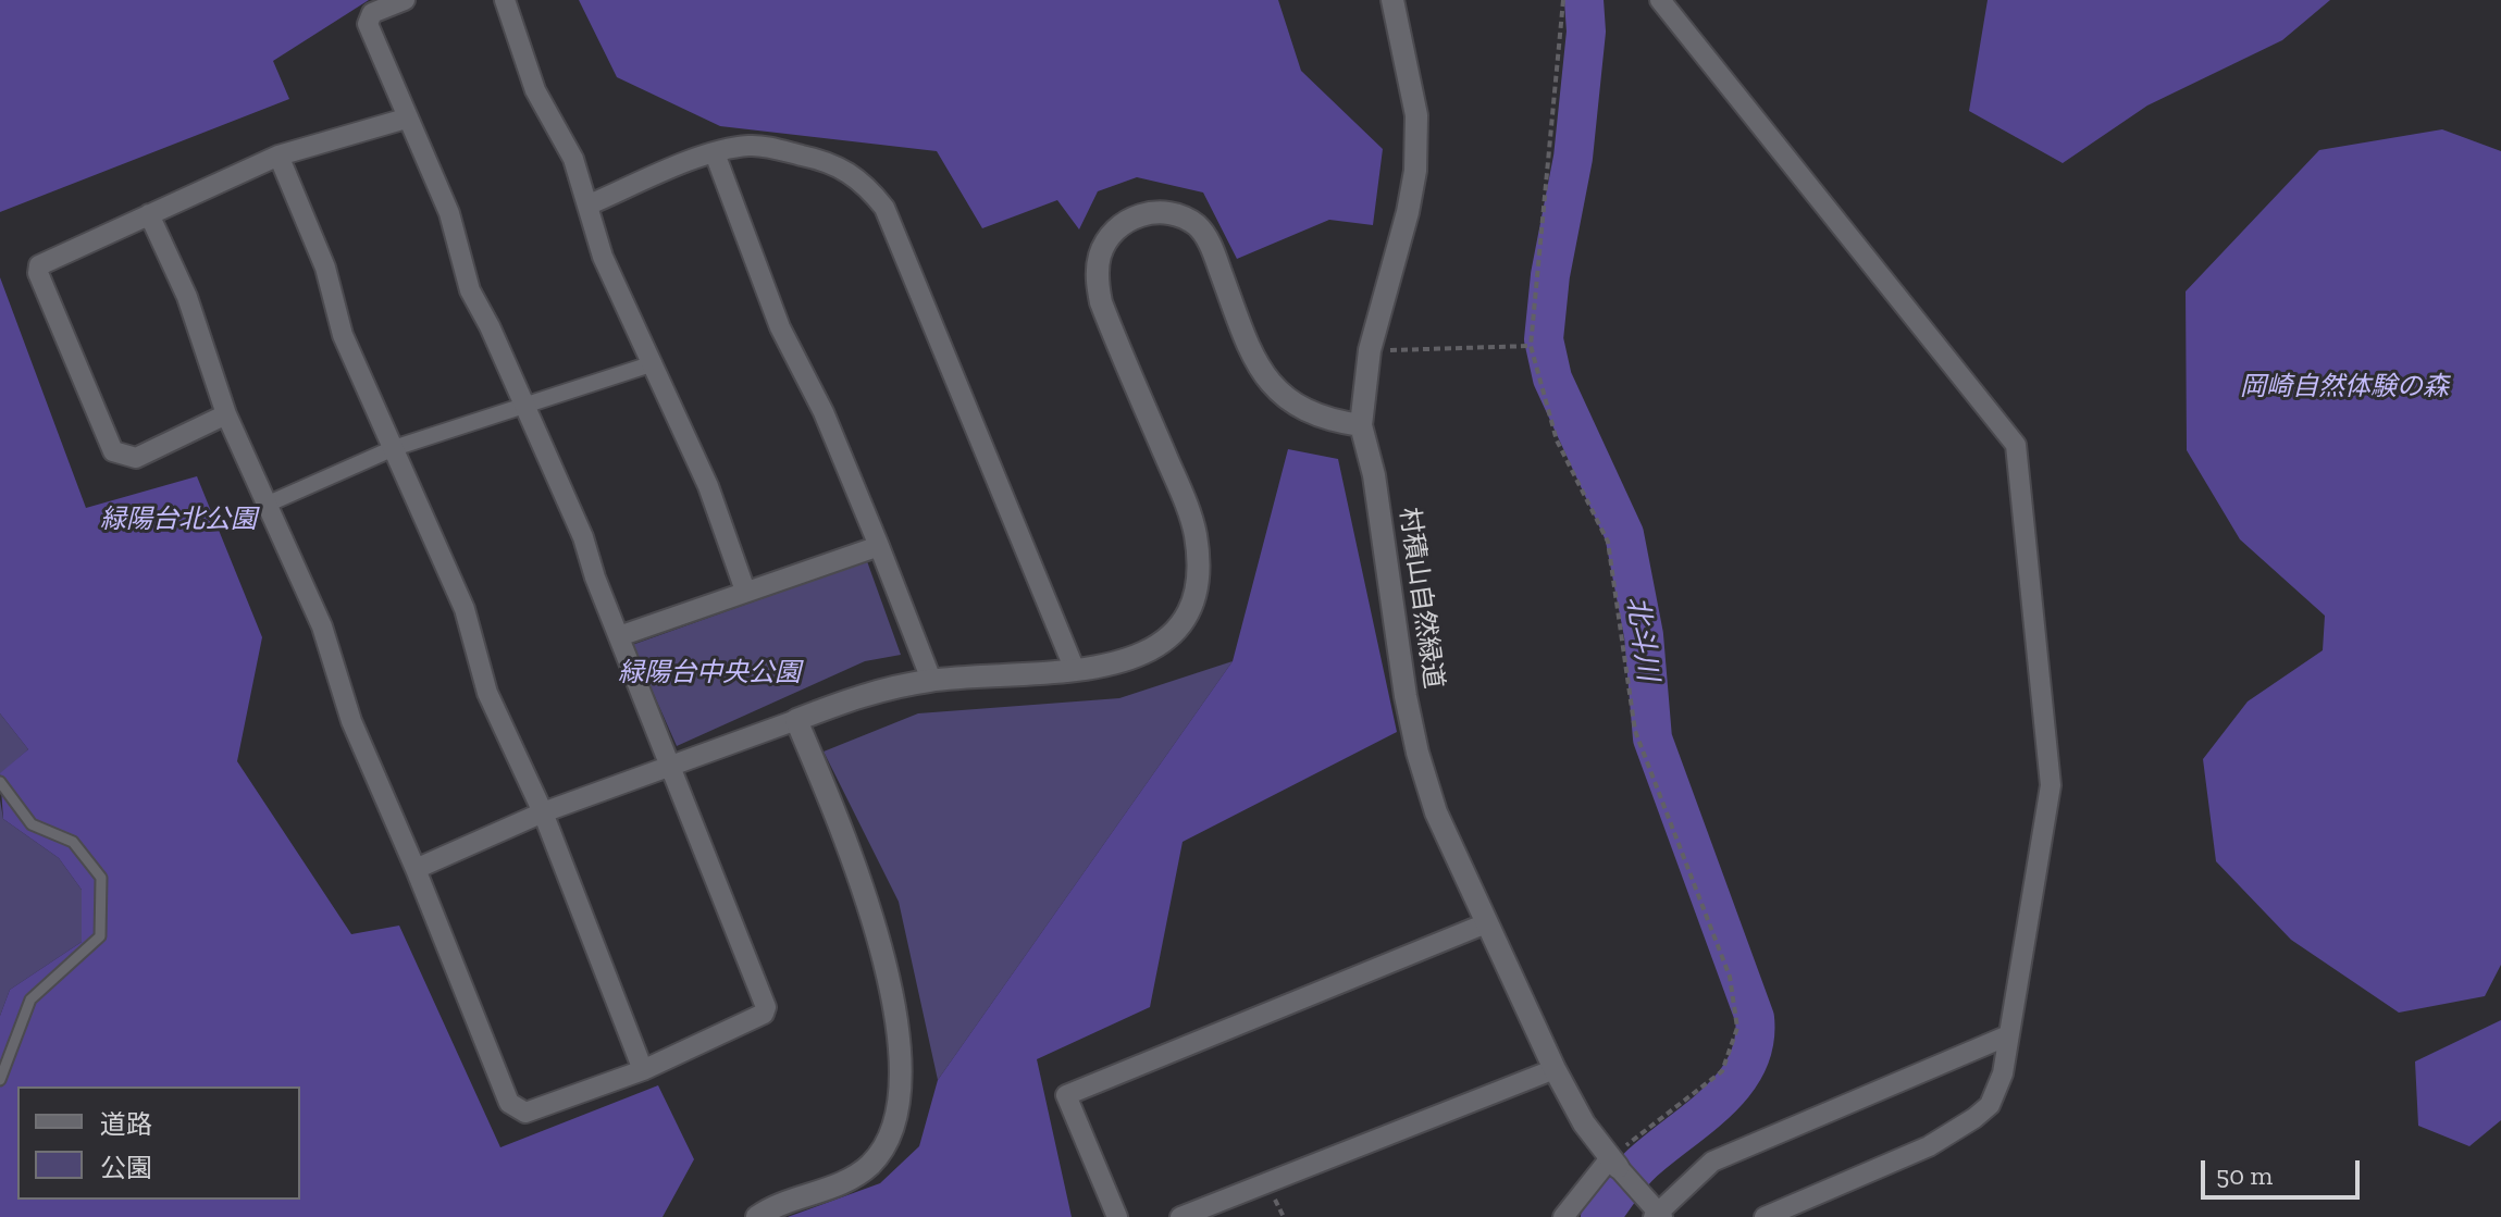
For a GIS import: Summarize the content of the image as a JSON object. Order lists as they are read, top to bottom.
{
  "streets": {
    "street": ["村積山自然緑道"]
  },
  "water": ["北斗川"],
  "parks": ["岡崎自然体験の森", "緑陽台北公園", "緑陽台中央公園"],
  "legend": ["道路", "公園"],
  "scale_bar": "50 m"
}
